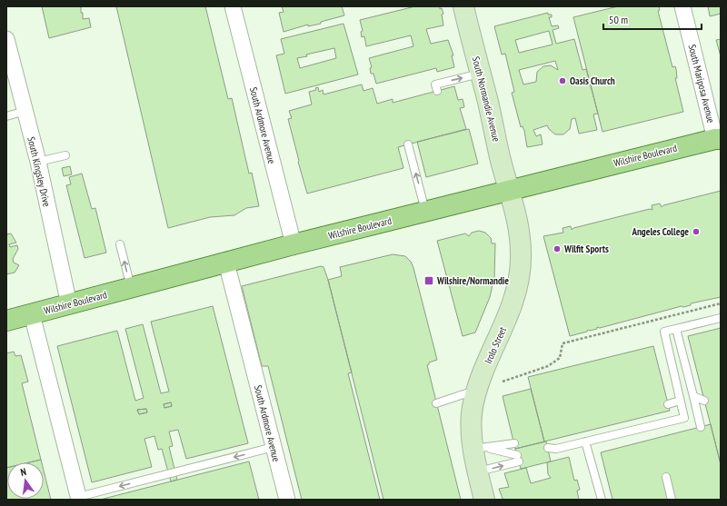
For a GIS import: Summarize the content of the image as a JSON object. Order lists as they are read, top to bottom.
{
  "streets": {
    "main road": ["South Normandie Avenue", "Wilshire Boulevard", "Irolo Street"],
    "street": ["South Mariposa Avenue", "South Ardmore Avenue", "South Kingsley Drive"]
  },
  "crossings": [
    ["South Mariposa Avenue", "Wilshire Boulevard"],
    ["South Normandie Avenue", "Wilshire Boulevard"],
    ["South Normandie Avenue", "Irolo Street"],
    ["South Ardmore Avenue", "Wilshire Boulevard"],
    ["Wilshire Boulevard", "South Kingsley Drive"],
    ["Wilshire Boulevard", "Irolo Street"]
  ],
  "places": {
    "other": ["Oasis Church", "Angeles College", "Wilfit Sports"],
    "transit": ["Wilshire/Normandie"]
  },
  "scale_bar": "50 m",
  "north": "top"
}
